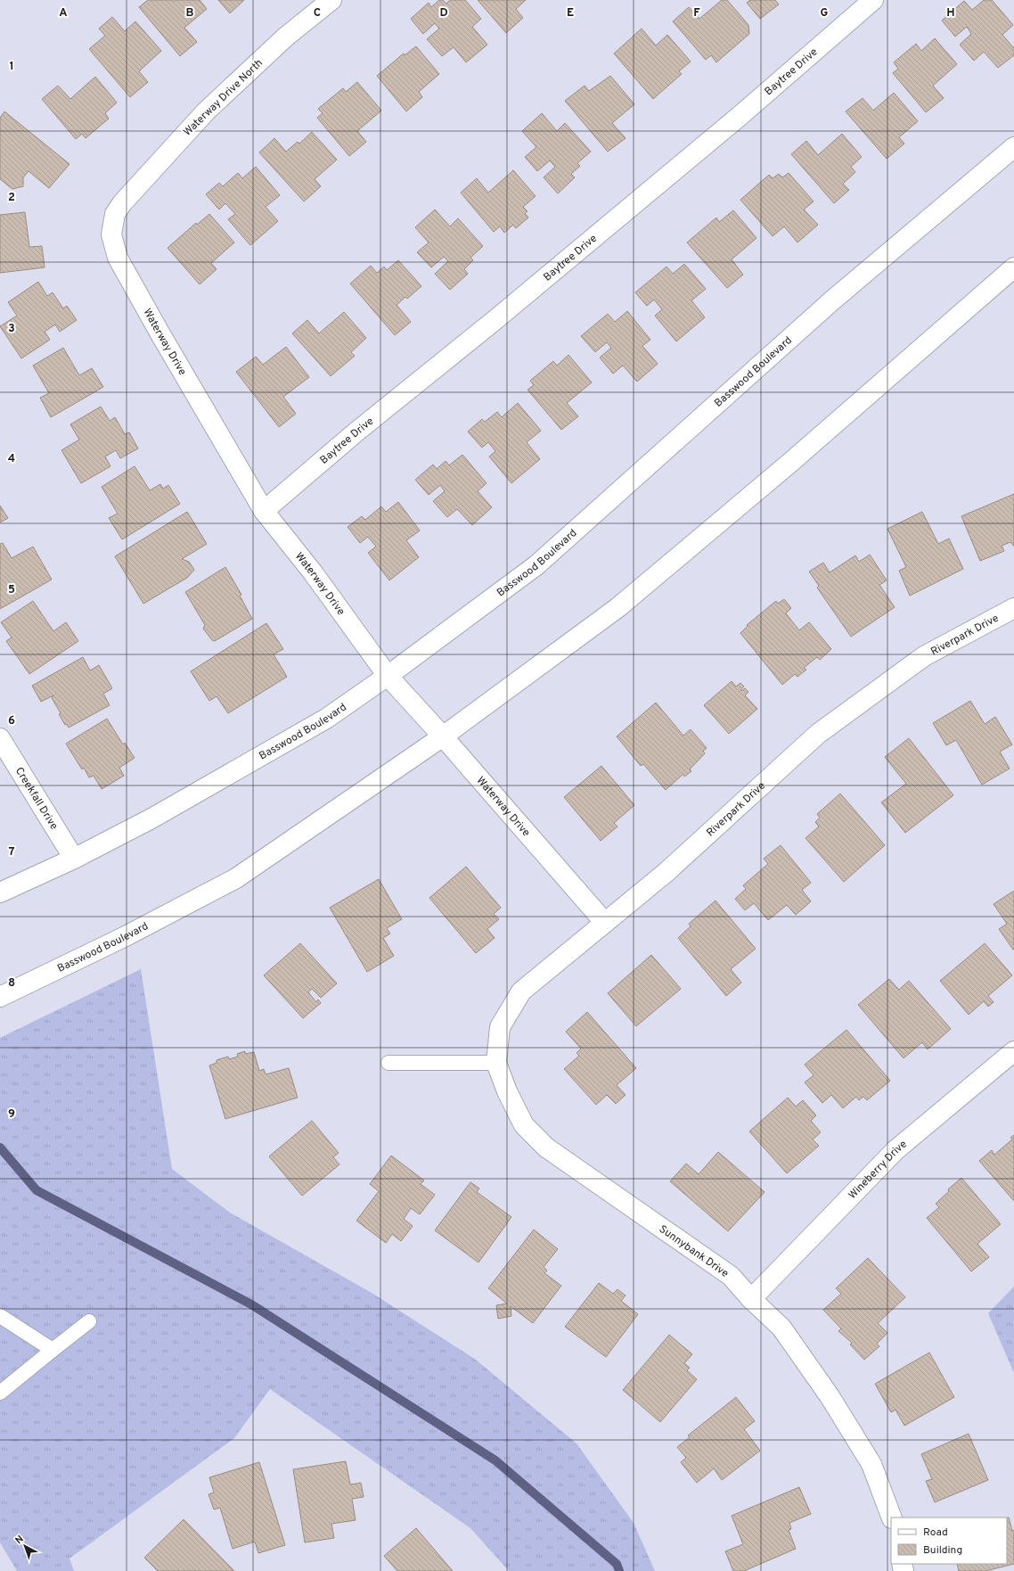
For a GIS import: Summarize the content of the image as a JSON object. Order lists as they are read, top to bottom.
{
  "streets": {
    "street": [
      "Baytree Drive",
      "Waterway Drive North",
      "Waterway Drive",
      "Basswood Boulevard",
      "Riverpark Drive",
      "Creekfall Drive",
      "Wineberry Drive",
      "Sunnybank Drive"
    ]
  },
  "crossings": [
    ["Baytree Drive", "Waterway Drive"],
    ["Waterway Drive North", "Waterway Drive"],
    ["Waterway Drive", "Basswood Boulevard"],
    ["Waterway Drive", "Riverpark Drive"],
    ["Basswood Boulevard", "Creekfall Drive"],
    ["Riverpark Drive", "Sunnybank Drive"],
    ["Wineberry Drive", "Sunnybank Drive"]
  ],
  "legend": ["Road", "Building"],
  "north": "top left",
  "grid": {
    "columns": [
      "A",
      "B",
      "C",
      "D",
      "E",
      "F",
      "G",
      "H"
    ],
    "rows": [
      "1",
      "2",
      "3",
      "4",
      "5",
      "6",
      "7",
      "8",
      "9"
    ]
  }
}
